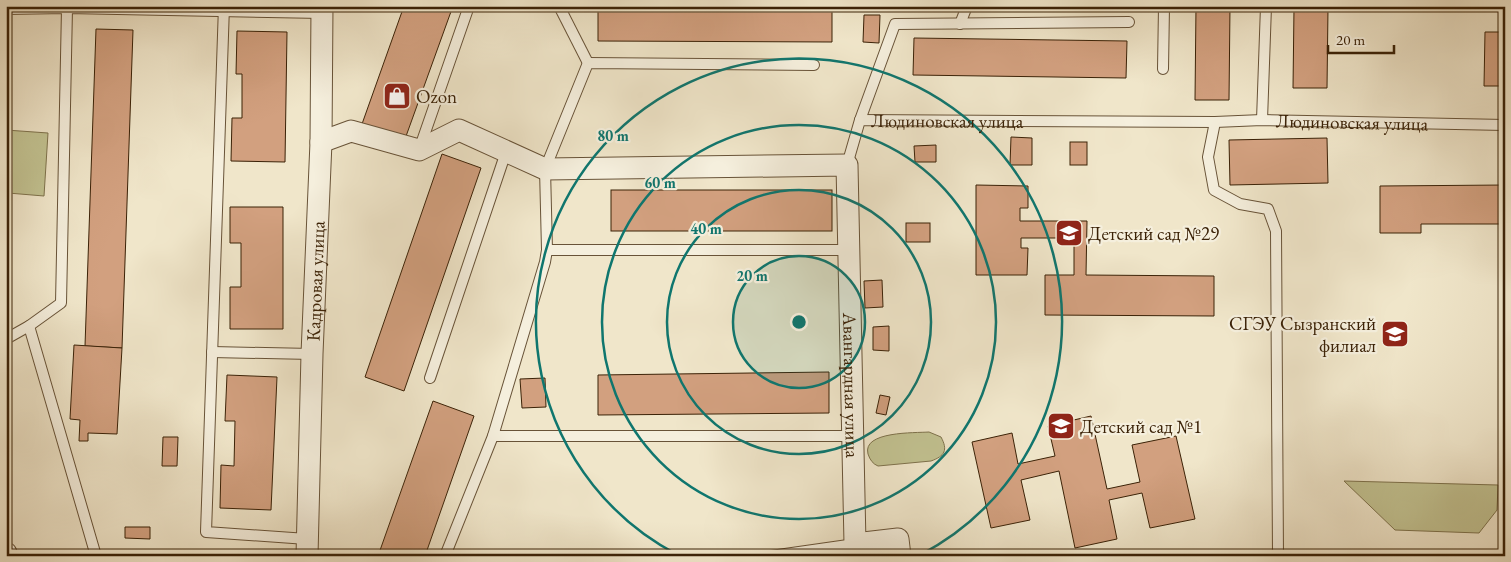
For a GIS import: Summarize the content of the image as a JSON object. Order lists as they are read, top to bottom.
{
  "streets": {
    "street": ["Кадровая улица", "Авангардная улица"],
    "lane": ["Людиновская улица"]
  },
  "crossings": [
    ["Людиновская улица", "Авангардная улица"]
  ],
  "places": {
    "shop": ["Ozon"],
    "school or university": ["Детский сад №29", "СГЭУ Сызранский филиал", "Детский сад №1"]
  },
  "scale_bar": "20 m",
  "rings": [
    "80 m",
    "60 m",
    "40 m",
    "20 m"
  ]
}
